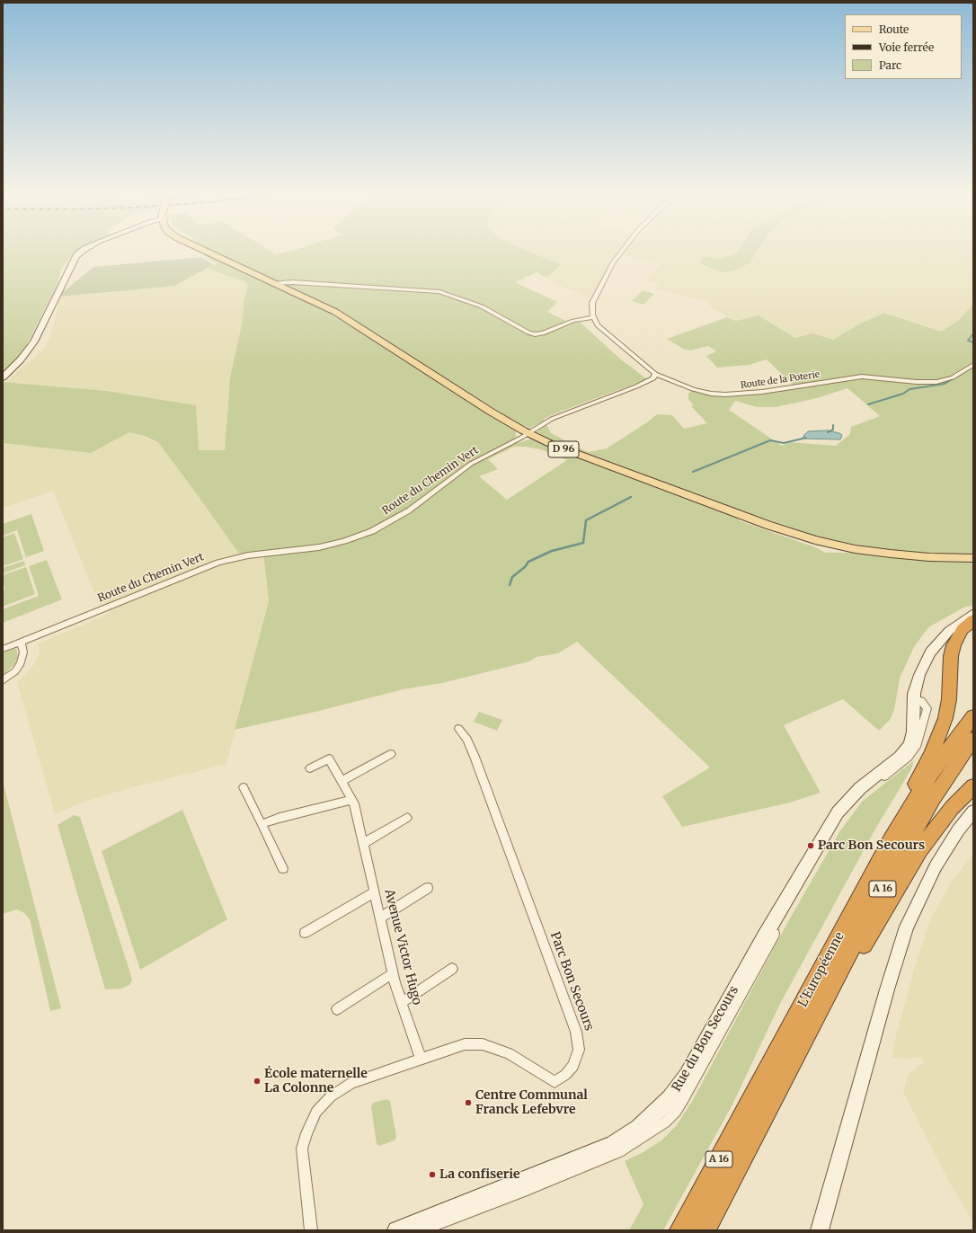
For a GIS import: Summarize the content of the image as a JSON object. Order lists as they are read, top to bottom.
{
  "streets": {
    "highway": ["A 16", "L'Européenne"],
    "main road": ["D 96", "Rue du Bon Secours"],
    "street": [
      "Route de la Poterie",
      "Route du Chemin Vert",
      "Avenue Victor Hugo",
      "Parc Bon Secours"
    ]
  },
  "crossings": [
    ["Route de la Poterie", "Route du Chemin Vert"],
    ["D 96", "Route du Chemin Vert"],
    ["Avenue Victor Hugo", "Parc Bon Secours"]
  ],
  "places": [
    "Parc Bon Secours",
    "École maternelle La Colonne",
    "Centre Communal Franck Lefebvre",
    "La confiserie"
  ],
  "legend": ["Route", "Voie ferrée", "Parc"]
}
